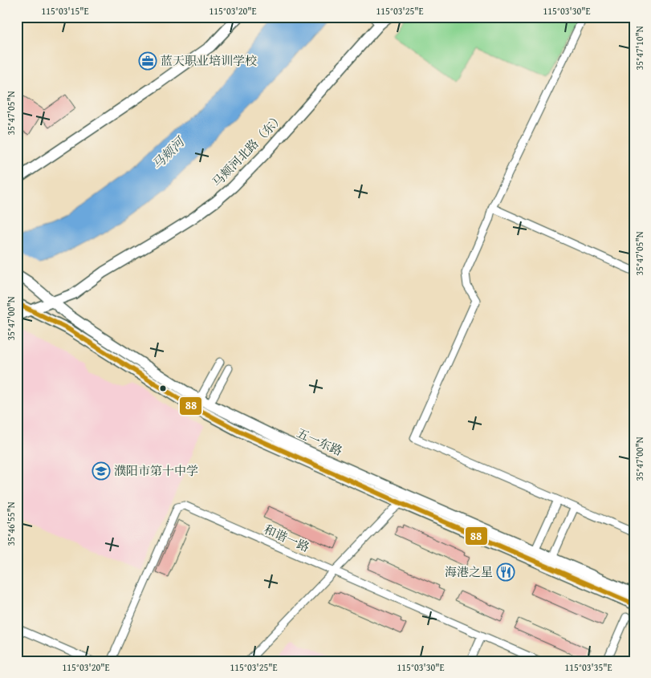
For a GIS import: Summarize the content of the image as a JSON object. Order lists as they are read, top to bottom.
{
  "streets": {
    "street": ["马颊河北路（东）", "五一东路", "和谐一路"]
  },
  "crossings": [
    ["马颊河北路（东）", "五一东路"]
  ],
  "water": ["马颊河"],
  "places": {
    "office": ["蓝天职业培训学校"],
    "school or university": ["濮阳市第十中学"],
    "restaurant": ["海港之星"]
  },
  "lines": ["transit line 88"],
  "coordinates": [
    "115°03'15\"E",
    "115°03'20\"E",
    "115°03'25\"E",
    "115°03'30\"E",
    "35°47'10\"N",
    "35°47'05\"N",
    "35°47'00\"N",
    "35°46'55\"N",
    "115°03'35\"E"
  ]
}
